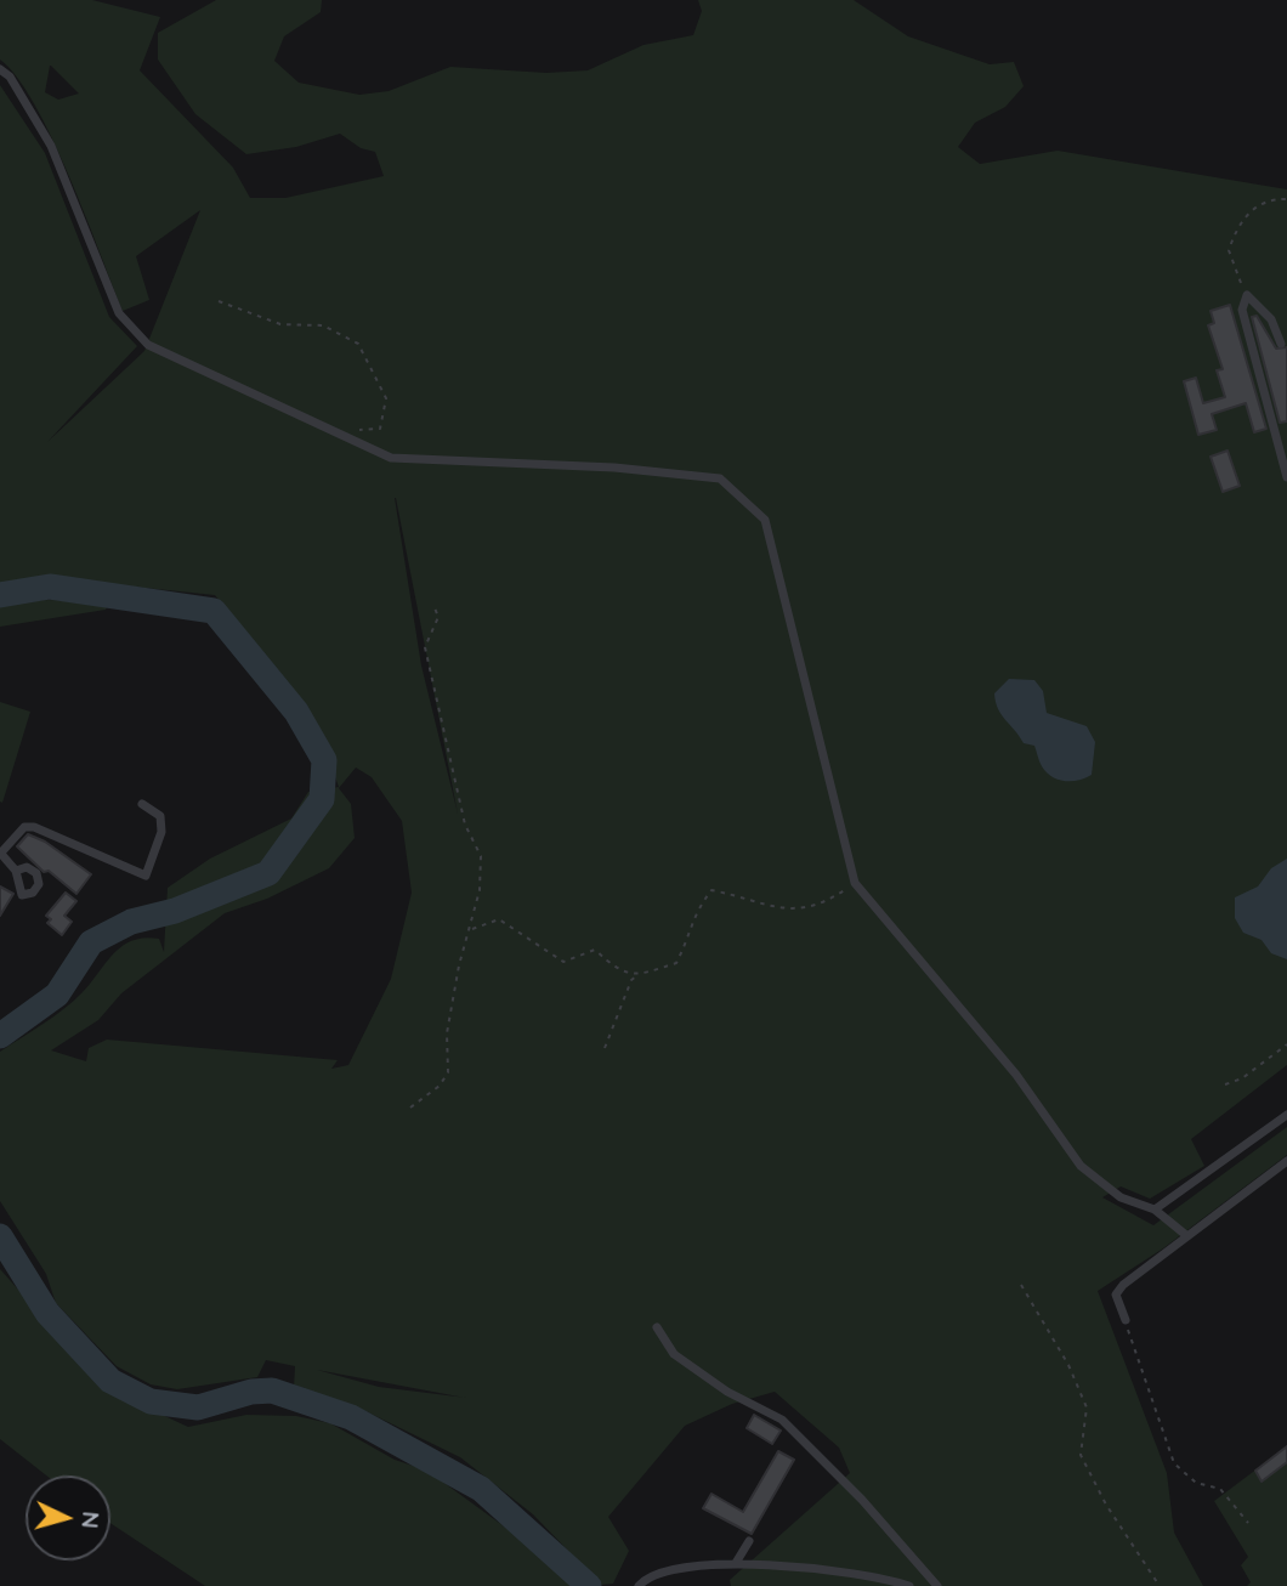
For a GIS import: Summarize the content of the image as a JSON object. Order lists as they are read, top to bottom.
{
  "north": "right"
}
